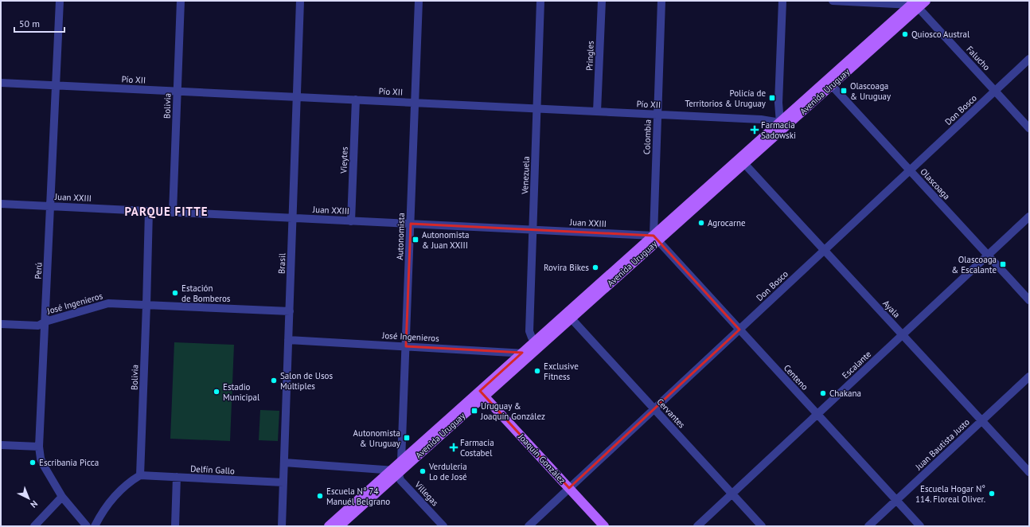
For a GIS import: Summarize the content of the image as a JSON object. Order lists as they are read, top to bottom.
{
  "streets": {
    "main road": ["Avenida Uruguay", "Joaquín González"],
    "street": [
      "Pringles",
      "Falucho",
      "Pío XII",
      "Bolivia",
      "Don Bosco",
      "Colombia",
      "Vieytes",
      "Venezuela",
      "Olascoaga",
      "Juan XXIII",
      "Autonomista",
      "Brasil",
      "Perú",
      "José Ingenieros",
      "Ayala",
      "Escalante",
      "Centeno",
      "Cervantes",
      "Juan Bautista Justo",
      "Delfín Gallo",
      "Villegas"
    ]
  },
  "crossings": [
    ["Pringles", "Pío XII"],
    ["Falucho", "Avenida Uruguay"],
    ["Falucho", "Don Bosco"],
    ["Pío XII", "Avenida Uruguay"],
    ["Pío XII", "Bolivia"],
    ["Pío XII", "Colombia"],
    ["Pío XII", "Vieytes"],
    ["Pío XII", "Venezuela"],
    ["Pío XII", "Autonomista"],
    ["Pío XII", "Brasil"],
    ["Pío XII", "Perú"],
    ["Avenida Uruguay", "Colombia"],
    ["Avenida Uruguay", "Venezuela"],
    ["Avenida Uruguay", "Olascoaga"],
    ["Avenida Uruguay", "Juan XXIII"],
    ["Avenida Uruguay", "Autonomista"],
    ["Avenida Uruguay", "José Ingenieros"],
    ["Avenida Uruguay", "Ayala"],
    ["Avenida Uruguay", "Centeno"],
    ["Avenida Uruguay", "Cervantes"],
    ["Avenida Uruguay", "Joaquín González"],
    ["Avenida Uruguay", "Villegas"],
    ["Bolivia", "Juan XXIII"],
    ["Bolivia", "José Ingenieros"],
    ["Bolivia", "Delfín Gallo"],
    ["Don Bosco", "Olascoaga"],
    ["Don Bosco", "Ayala"],
    ["Don Bosco", "Centeno"],
    ["Don Bosco", "Cervantes"],
    ["Don Bosco", "Joaquín González"],
    ["Colombia", "Juan XXIII"],
    ["Colombia", "Centeno"],
    ["Vieytes", "Juan XXIII"],
    ["Venezuela", "Juan XXIII"],
    ["Olascoaga", "Escalante"],
    ["Juan XXIII", "Autonomista"],
    ["Juan XXIII", "Brasil"],
    ["Juan XXIII", "Perú"],
    ["Juan XXIII", "Centeno"],
    ["Autonomista", "José Ingenieros"],
    ["Brasil", "José Ingenieros"],
    ["Brasil", "Delfín Gallo"],
    ["Perú", "José Ingenieros"],
    ["Ayala", "Escalante"],
    ["Ayala", "Juan Bautista Justo"],
    ["Escalante", "Centeno"],
    ["Escalante", "Cervantes"],
    ["Centeno", "Juan Bautista Justo"]
  ],
  "districts": ["PARQUE FITTE"],
  "places": {
    "other": [
      "Quiosco Austral",
      "Agrocarne",
      "Rovira Bikes",
      "Estación de Bomberos",
      "Exclusive Fitness",
      "Salon de Usos Múltiples",
      "Estadio Municipal",
      "Chakana",
      "Escribania Picca",
      "Verduleria Lo de José",
      "Escuela Hogar N° 114. Floreal Oliver.",
      "Escuela N° 74 Manuél Belgrano"
    ],
    "transit": [
      "Olascoaga & Uruguay",
      "Policía de Territorios & Uruguay",
      "Autonomista & Juan XXIII",
      "Olascoaga & Escalante",
      "Uruguay & Joaquín González",
      "Autonomista & Uruguay"
    ],
    "health": ["Farmacia Sadowski", "Farmacia Costabel"]
  },
  "scale_bar": "50 m",
  "north": "bottom right"
}
